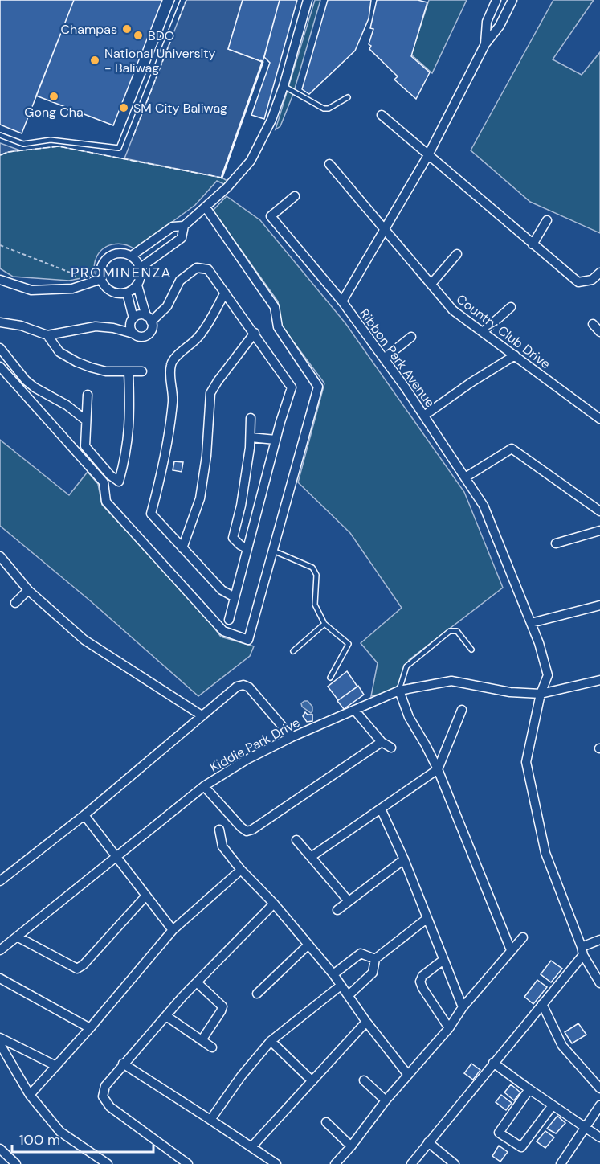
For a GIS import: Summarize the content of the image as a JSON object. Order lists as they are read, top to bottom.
{
  "streets": {
    "street": ["Country Club Drive", "Ribbon Park Avenue", "Kiddie Park Drive"]
  },
  "crossings": [
    ["Ribbon Park Avenue", "Kiddie Park Drive"]
  ],
  "districts": ["PROMINENZA"],
  "places": [
    "Champas",
    "BDO",
    "National University - Baliwag",
    "Gong Cha",
    "SM City Baliwag"
  ],
  "scale_bar": "100 m"
}
